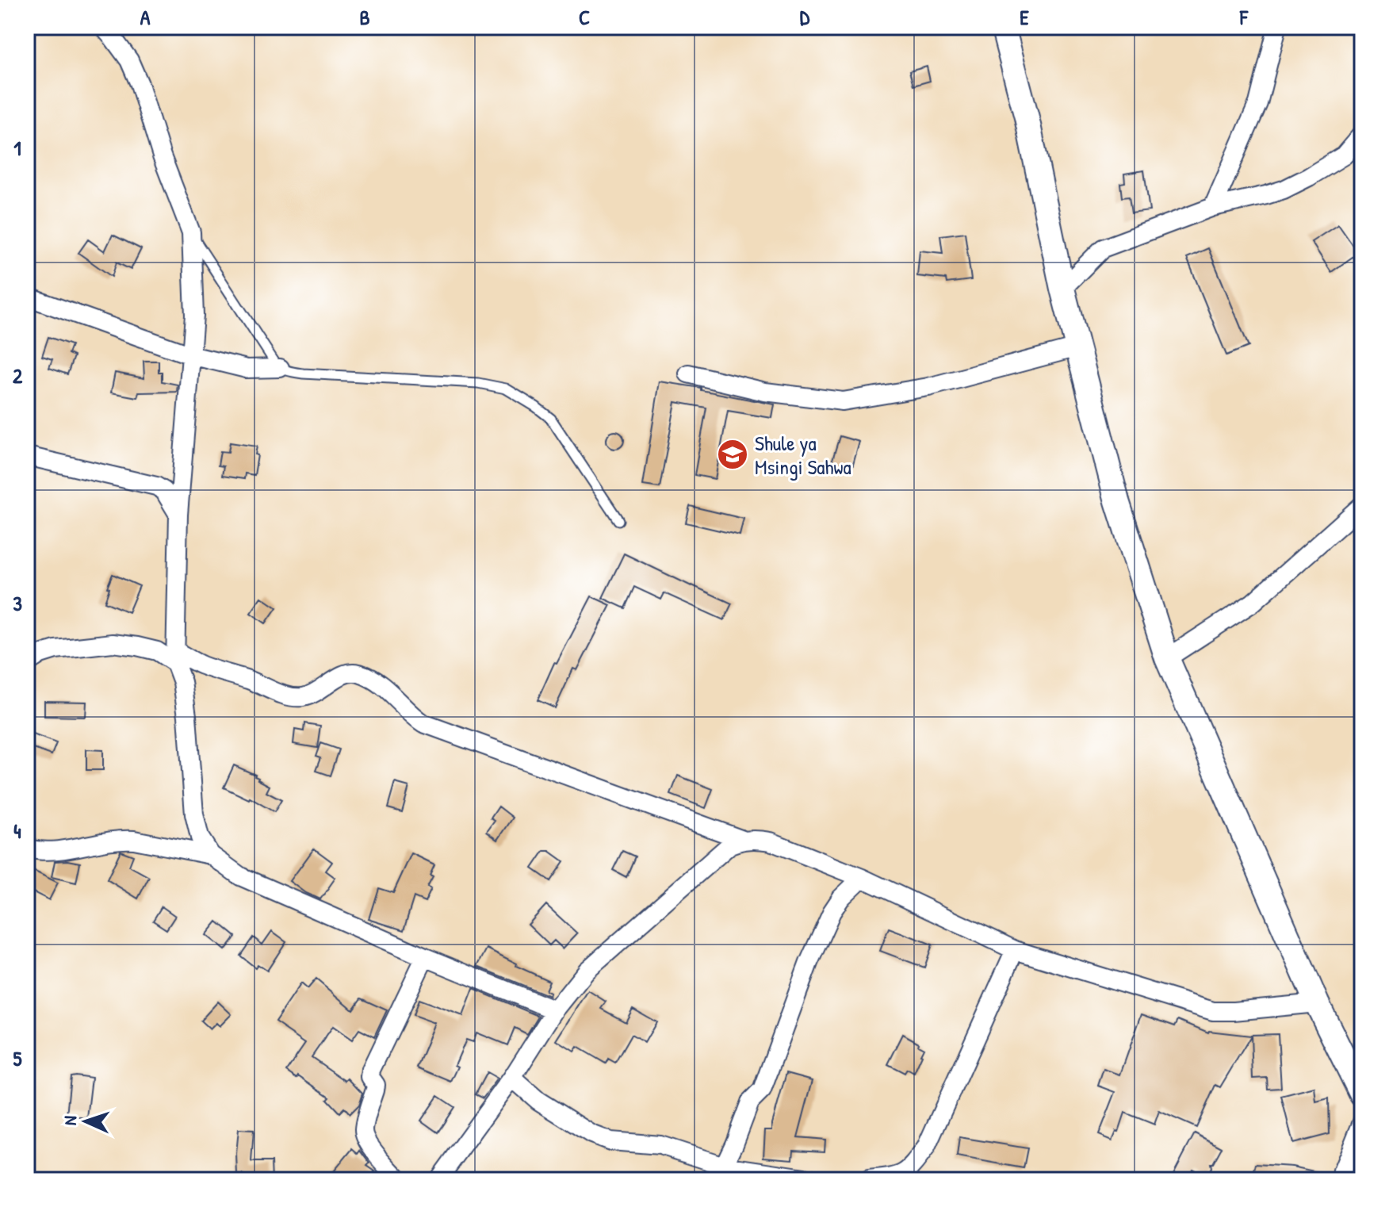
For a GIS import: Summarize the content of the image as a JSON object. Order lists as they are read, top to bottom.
{
  "places": {
    "school or university": ["Shule ya Msingi Sahwa"]
  },
  "north": "left",
  "grid": {
    "columns": [
      "A",
      "B",
      "C",
      "D",
      "E",
      "F"
    ],
    "rows": [
      "1",
      "2",
      "3",
      "4",
      "5"
    ]
  }
}
